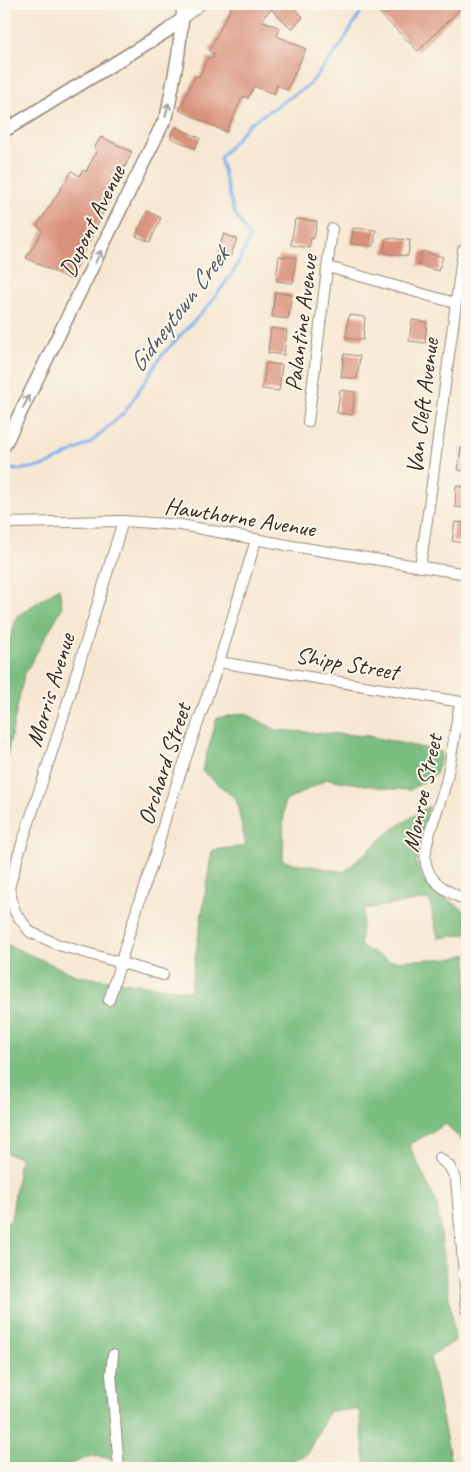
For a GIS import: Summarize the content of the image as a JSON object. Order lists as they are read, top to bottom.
{
  "streets": {
    "street": [
      "Dupont Avenue",
      "Palantine Avenue",
      "Van Cleft Avenue",
      "Hawthorne Avenue",
      "Shipp Street",
      "Morris Avenue",
      "Orchard Street",
      "Monroe Street"
    ]
  },
  "crossings": [
    ["Van Cleft Avenue", "Hawthorne Avenue"],
    ["Hawthorne Avenue", "Morris Avenue"],
    ["Hawthorne Avenue", "Orchard Street"],
    ["Shipp Street", "Orchard Street"],
    ["Shipp Street", "Monroe Street"],
    ["Morris Avenue", "Orchard Street"]
  ],
  "one_way": ["Dupont Avenue"],
  "water": ["Gidneytown Creek"]
}
